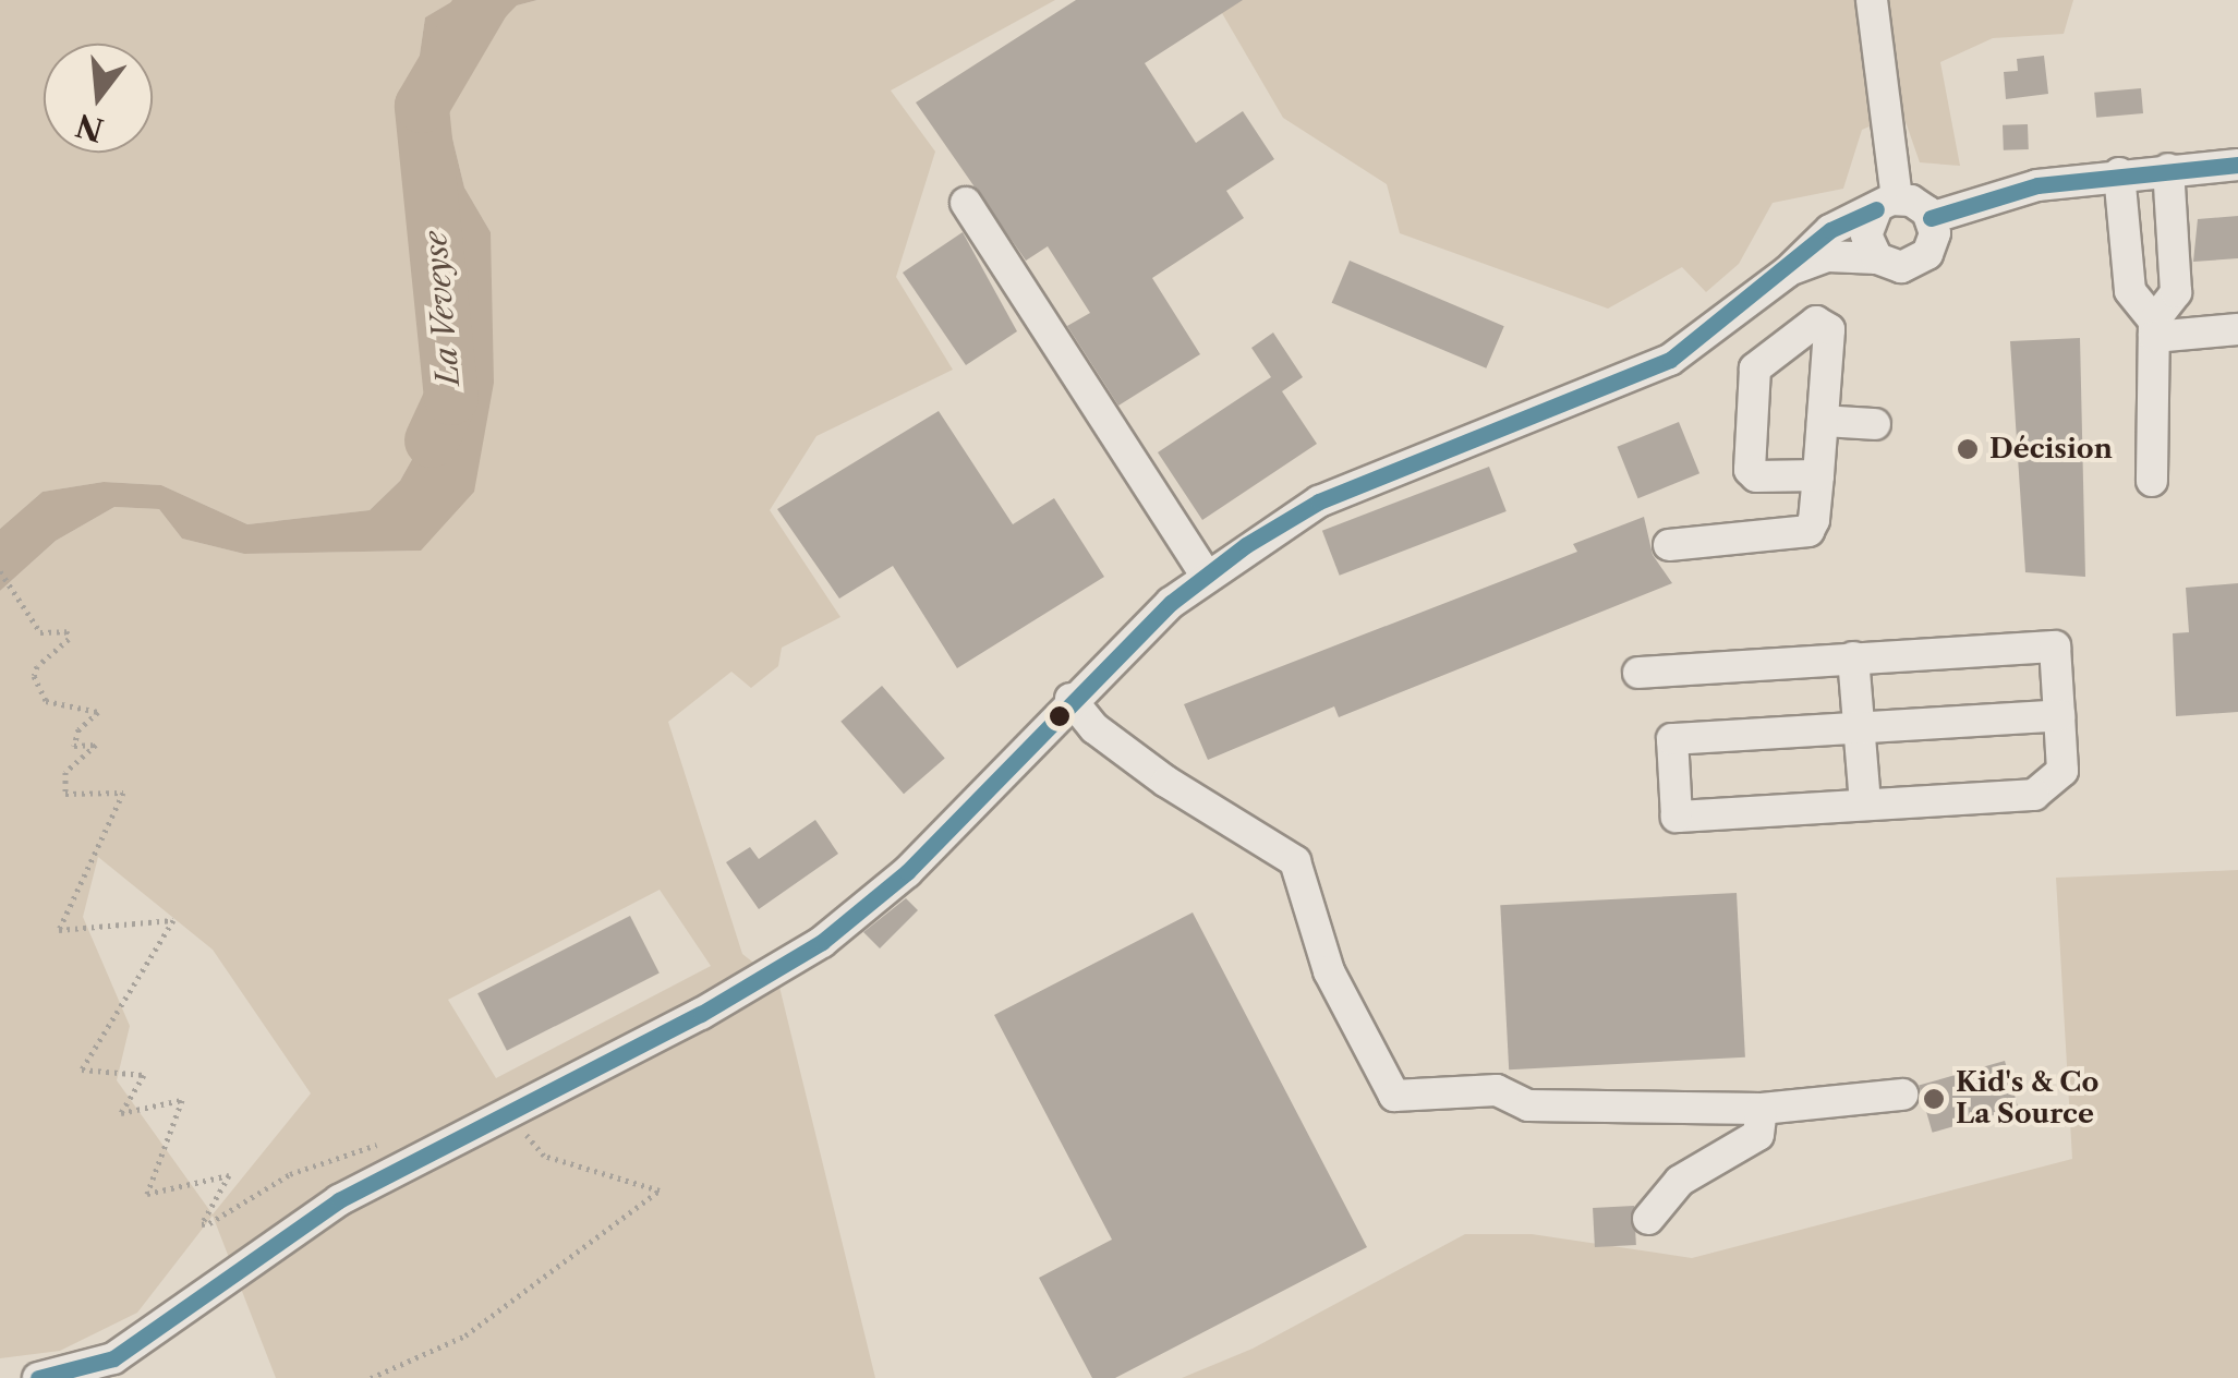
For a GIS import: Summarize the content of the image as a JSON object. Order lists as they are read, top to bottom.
{
  "water": ["La Veveyse"],
  "places": ["Décision", "Kid's & Co La Source"],
  "north": "bottom"
}
